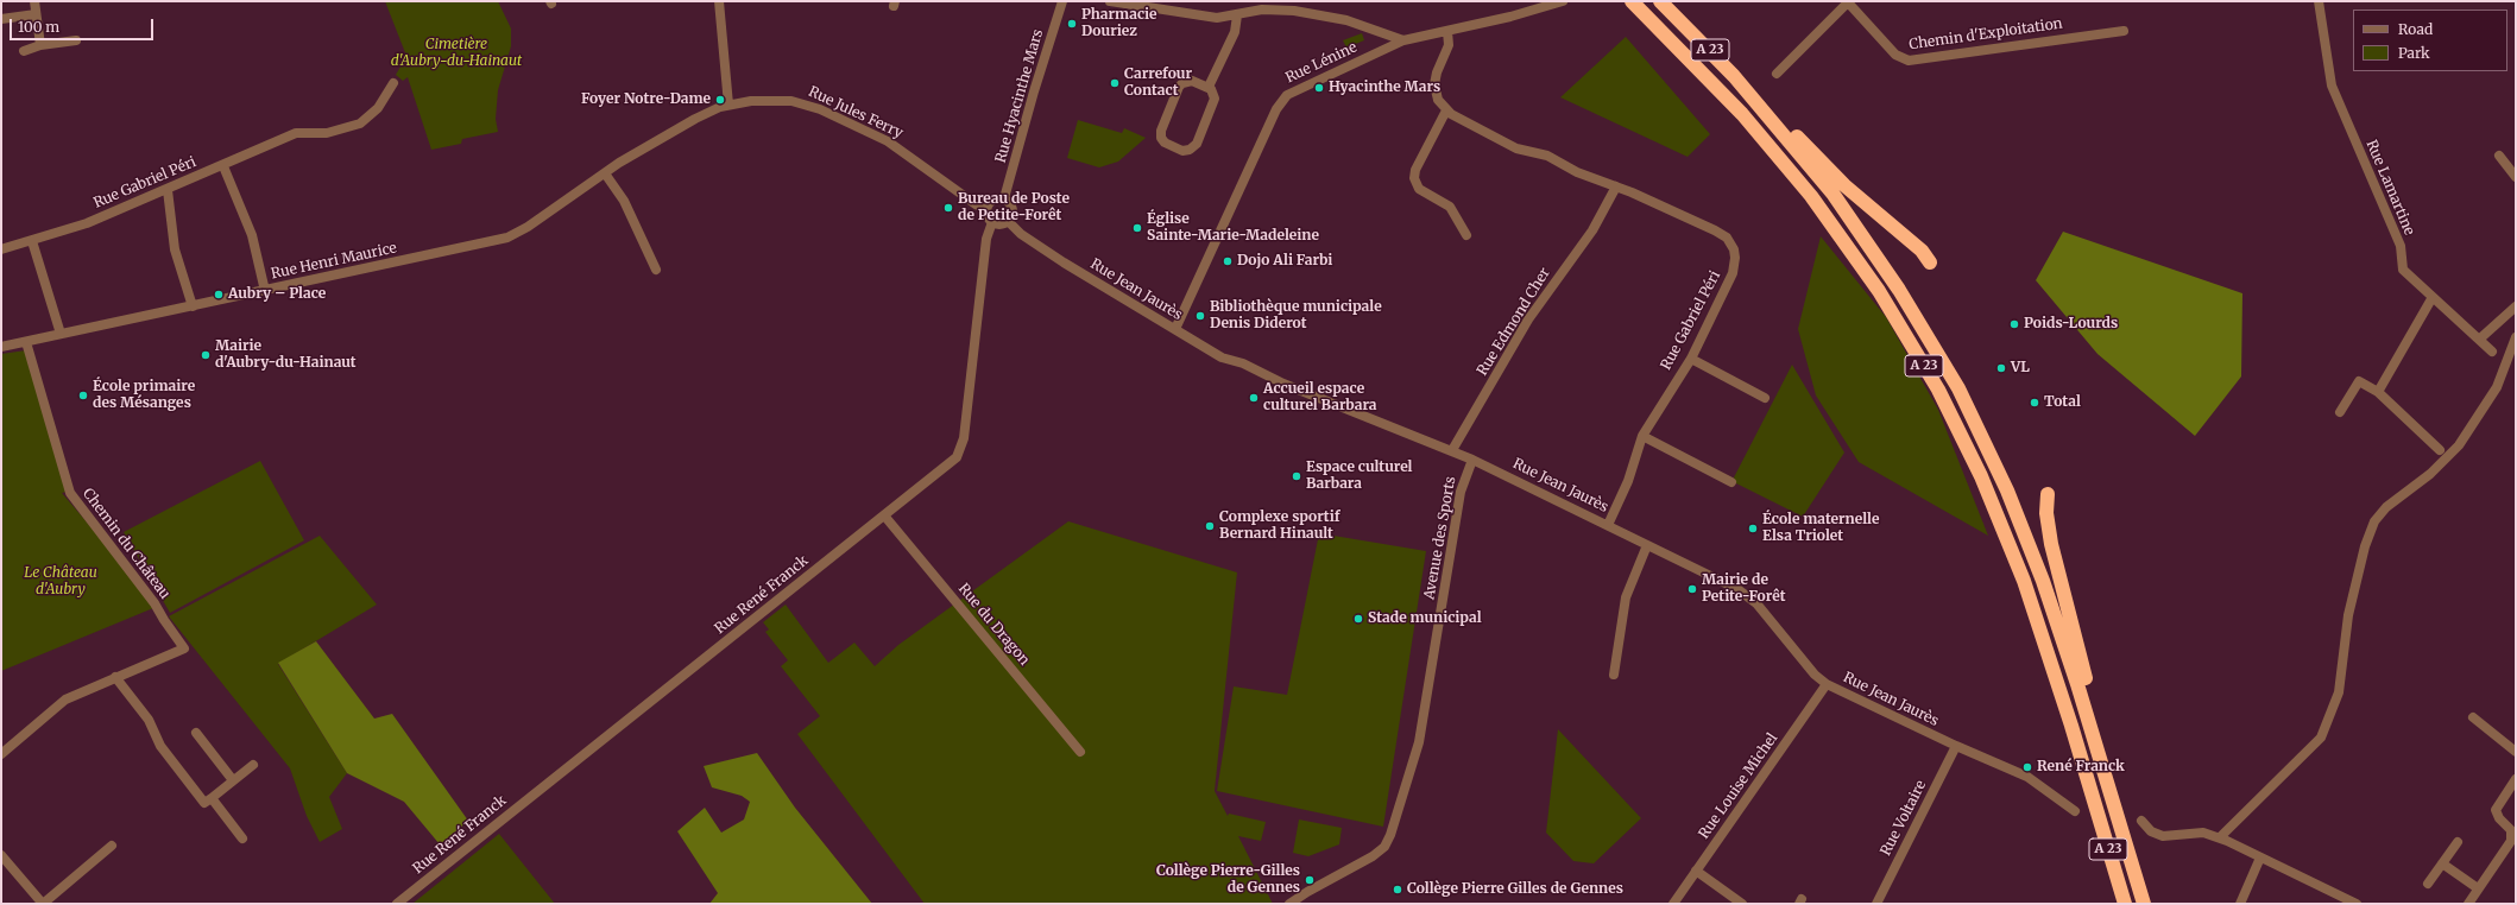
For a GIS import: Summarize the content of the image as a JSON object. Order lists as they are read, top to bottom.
{
  "streets": {
    "highway": ["A 23"],
    "street": [
      "Chemin d'Exploitation",
      "Rue Lénine",
      "Rue Hyacinthe Mars",
      "Rue Jules Ferry",
      "Rue Gabriel Péri",
      "Rue Lamartine",
      "Rue Henri Maurice",
      "Rue Jean Jaurès",
      "Rue Edmond Cher",
      "Avenue des Sports",
      "Chemin du Château",
      "Rue René Franck",
      "Rue du Dragon",
      "Rue Louise Michel",
      "Rue Voltaire"
    ]
  },
  "crossings": [
    ["Rue Lénine", "Rue Jean Jaurès"],
    ["Rue Hyacinthe Mars", "Rue Jules Ferry"],
    ["Rue Hyacinthe Mars", "Rue Jean Jaurès"],
    ["Rue Hyacinthe Mars", "Rue René Franck"],
    ["Rue Jules Ferry", "Rue Henri Maurice"],
    ["Rue Jules Ferry", "Rue Jean Jaurès"],
    ["Rue Jules Ferry", "Rue René Franck"],
    ["Rue Gabriel Péri", "Rue Jean Jaurès"],
    ["Rue Gabriel Péri", "Rue Edmond Cher"],
    ["Rue Henri Maurice", "Chemin du Château"],
    ["Rue Jean Jaurès", "Rue Edmond Cher"],
    ["Rue Jean Jaurès", "Avenue des Sports"],
    ["Rue Jean Jaurès", "Rue René Franck"],
    ["Rue Jean Jaurès", "Rue Louise Michel"],
    ["Rue Jean Jaurès", "Rue Voltaire"],
    ["Rue René Franck", "Rue du Dragon"]
  ],
  "parks": ["Cimetière d'Aubry-du-Hainaut", "Le Château d'Aubry"],
  "places": [
    "Pharmacie Douriez",
    "Carrefour Contact",
    "Hyacinthe Mars",
    "Foyer Notre-Dame",
    "Bureau de Poste de Petite-Forêt",
    "Église Sainte-Marie-Madeleine",
    "Dojo Ali Farbi",
    "Aubry – Place",
    "Bibliothèque municipale Denis Diderot",
    "Poids-Lourds",
    "Mairie d'Aubry-du-Hainaut",
    "VL",
    "École primaire des Mésanges",
    "Accueil espace culturel Barbara",
    "Total",
    "Espace culturel Barbara",
    "Complexe sportif Bernard Hinault",
    "École maternelle Elsa Triolet",
    "Mairie de Petite-Forêt",
    "Stade municipal",
    "René Franck",
    "Collège Pierre-Gilles de Gennes",
    "Collège Pierre Gilles de Gennes"
  ],
  "legend": ["Road", "Park"],
  "scale_bar": "100 m"
}
